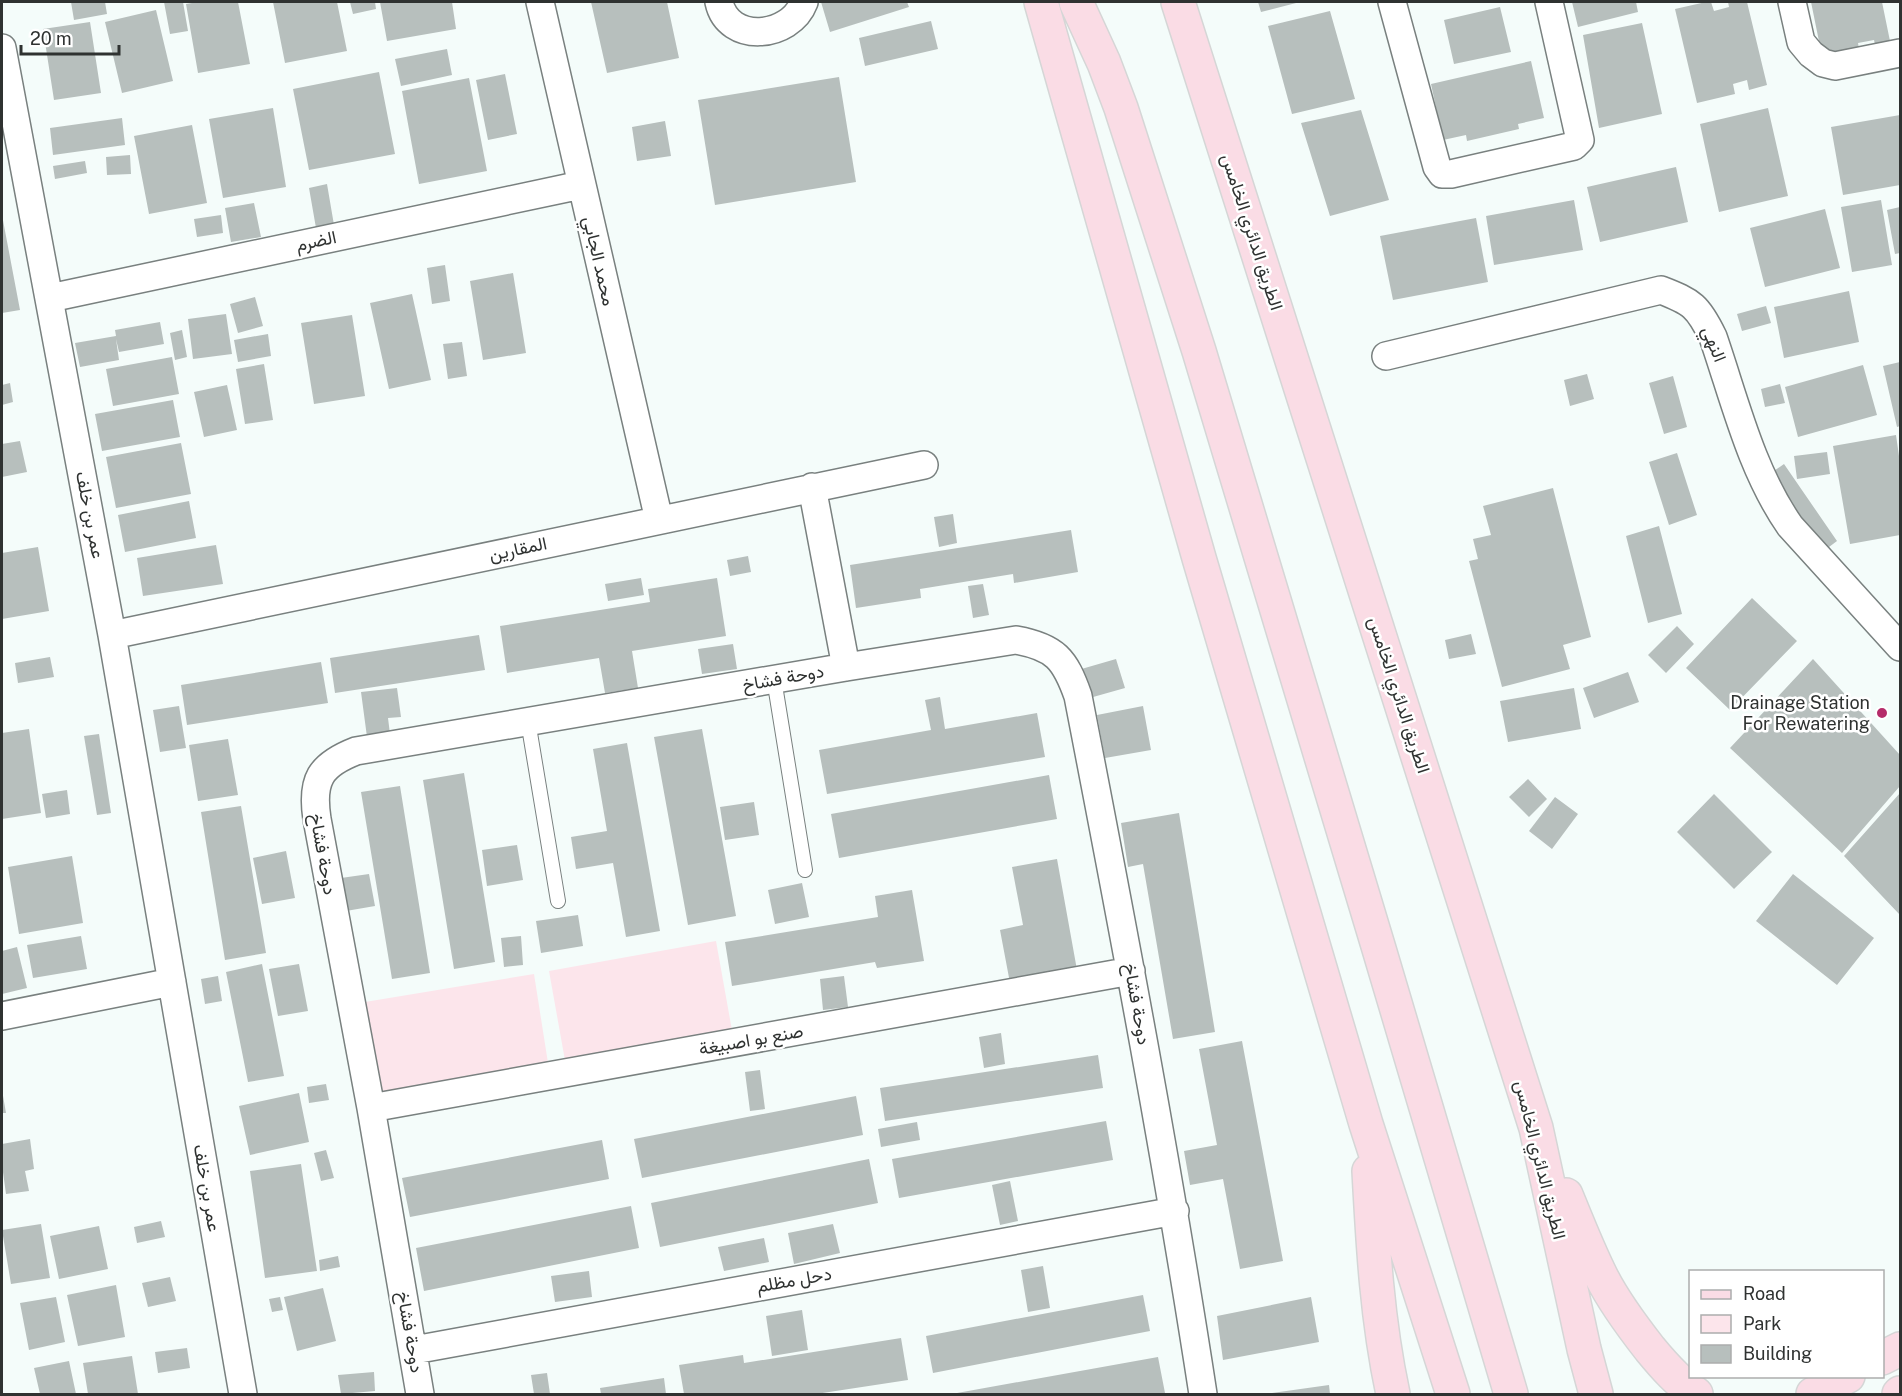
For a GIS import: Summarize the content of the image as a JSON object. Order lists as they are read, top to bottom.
{
  "streets": {
    "main road": ["الطريق الدائري الخامس"],
    "street": [
      "الضرم",
      "محمد الجابي",
      "النهي",
      "عمر بن خلف",
      "المقارين",
      "دوحة فشاخ",
      "صنع بو اصبيغة",
      "دحل مظلم"
    ]
  },
  "crossings": [
    ["الضرم", "محمد الجابي"],
    ["الضرم", "عمر بن خلف"],
    ["محمد الجابي", "المقارين"],
    ["عمر بن خلف", "المقارين"],
    ["المقارين", "دوحة فشاخ"],
    ["دوحة فشاخ", "صنع بو اصبيغة"],
    ["دوحة فشاخ", "دحل مظلم"]
  ],
  "places": ["Drainage Station For Rewatering"],
  "legend": ["Road", "Park", "Building"],
  "scale_bar": "20 m"
}
